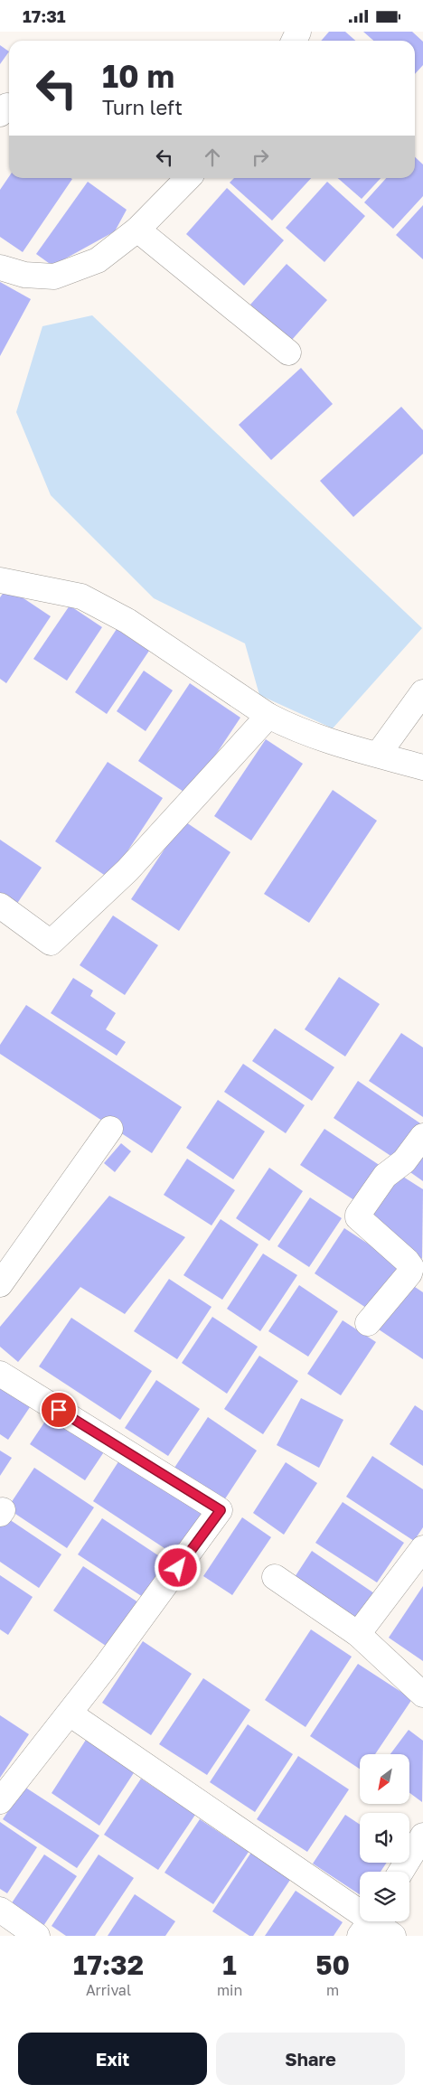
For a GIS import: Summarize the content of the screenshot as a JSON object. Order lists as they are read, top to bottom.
{
  "north": "bottom left",
  "page": {
    "status": "17:31",
    "turn": ["10 m", "Turn left"],
    "eta": [
      "17:32",
      "Arrival",
      "1",
      "min",
      "50",
      "m"
    ],
    "buttons": ["Exit", "Share"]
  }
}
